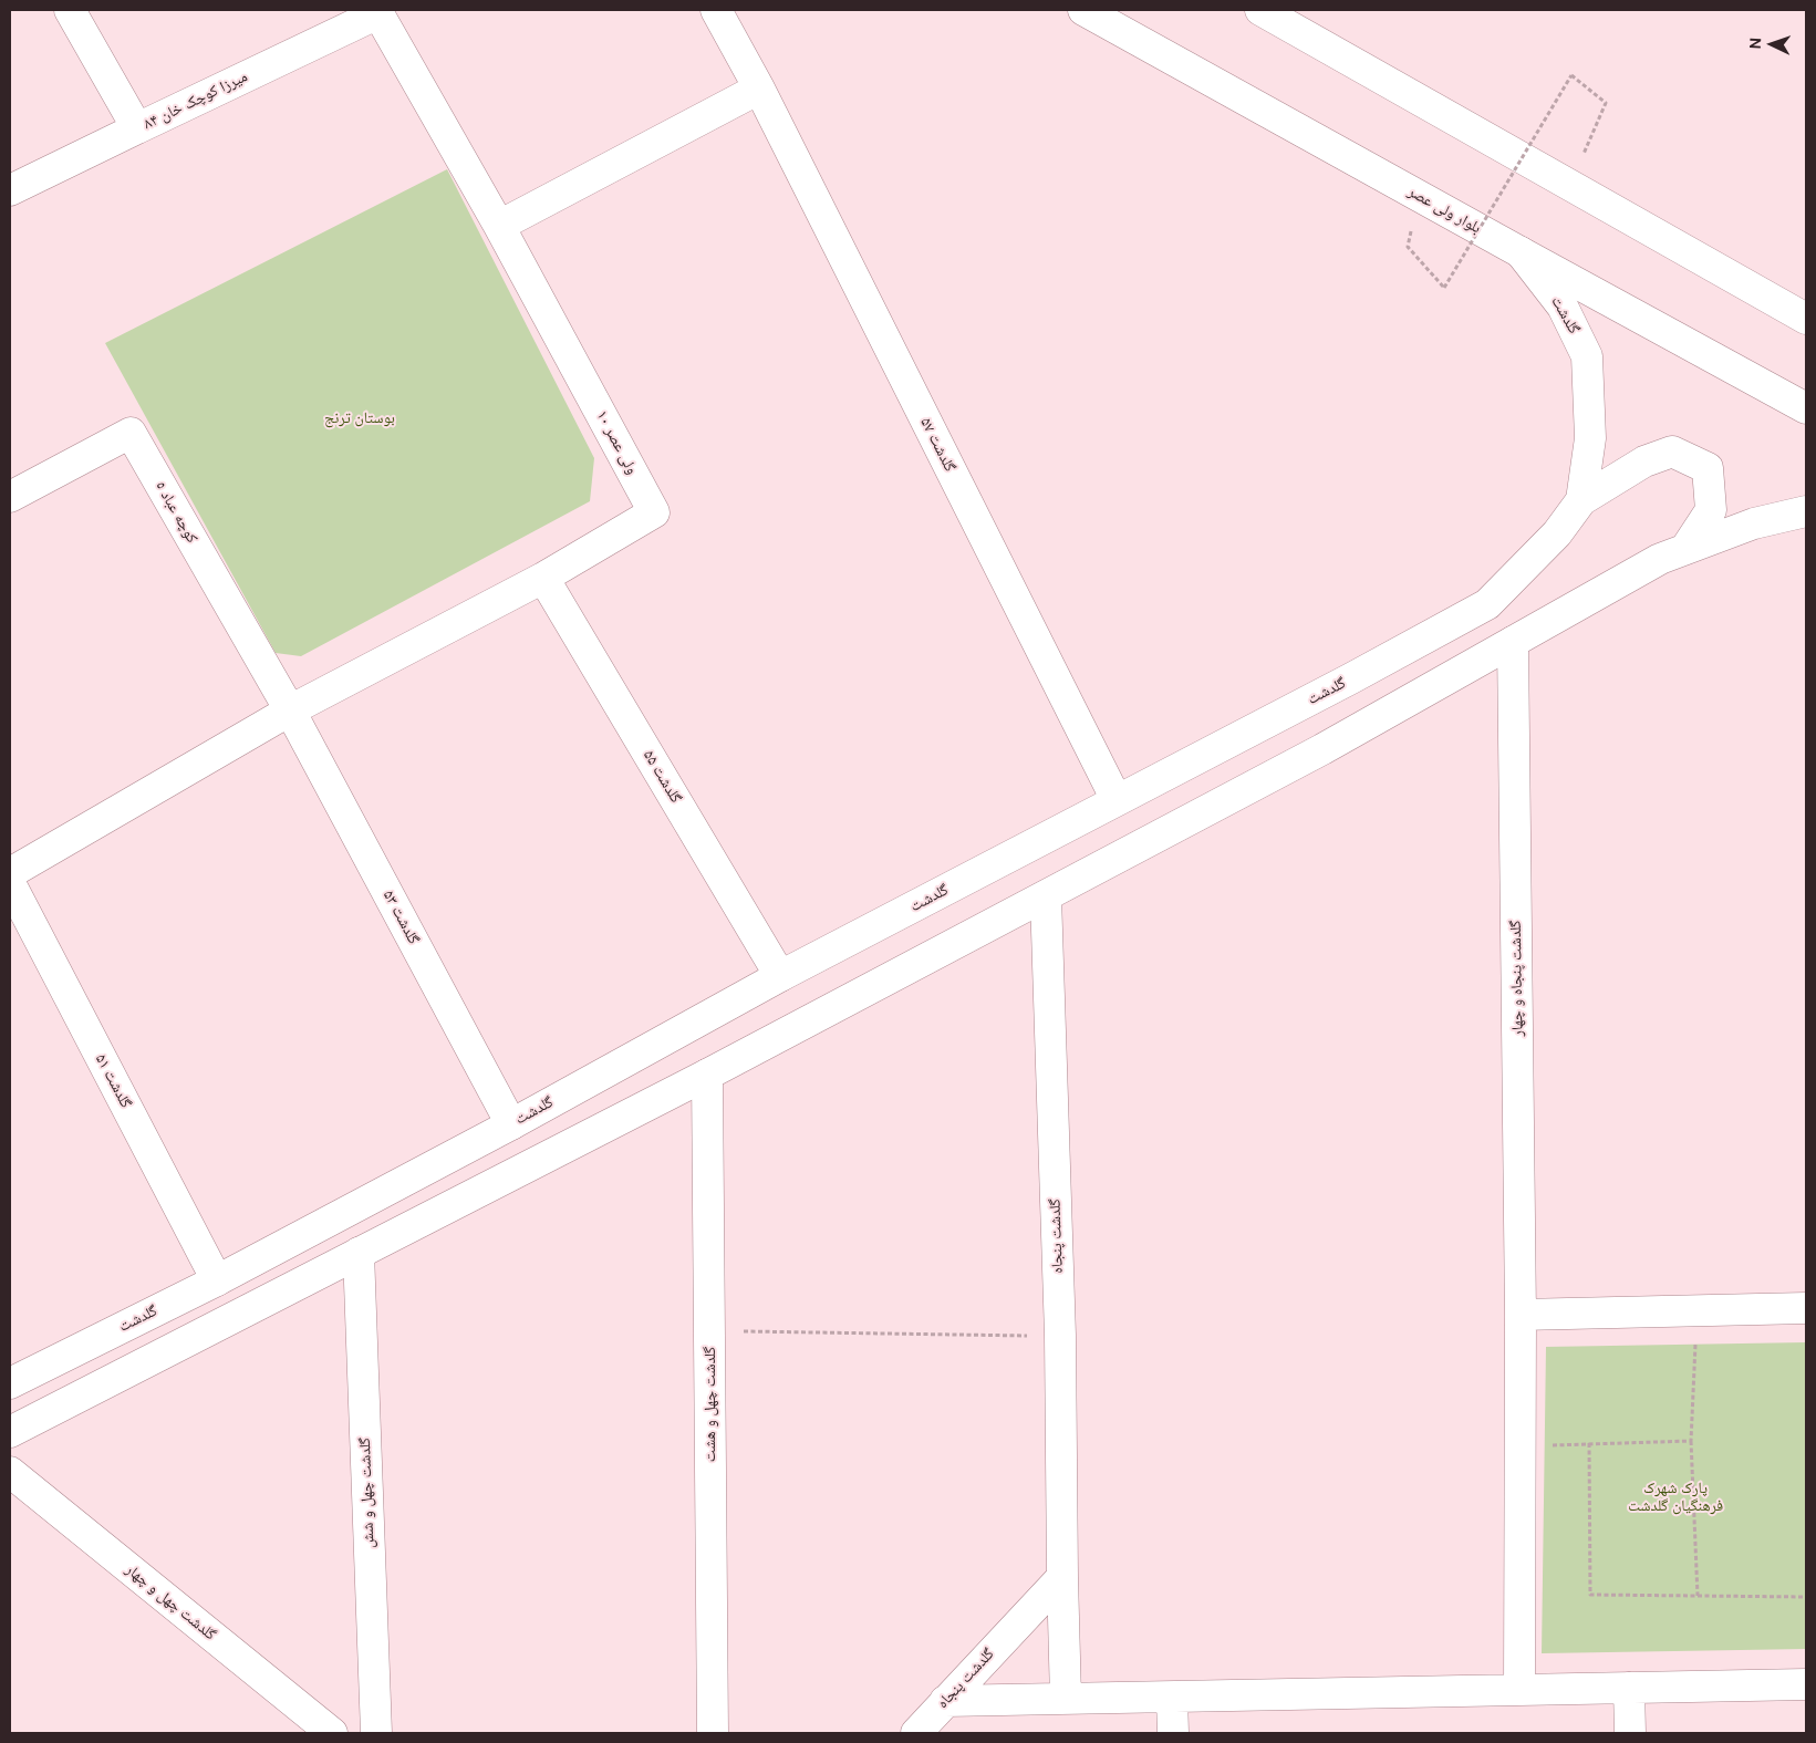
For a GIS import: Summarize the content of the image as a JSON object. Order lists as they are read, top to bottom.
{
  "streets": {
    "street": [
      "میرزا کوچک خان ۸۴",
      "بلوار ولی عصر",
      "گلدشت",
      "ولی عصر ۱۰",
      "گلدشت ۵۷",
      "كوچه عباد ٥",
      "گلدشت ۵۵",
      "گلدشت ۵۳",
      "گلدشت پنجاه و چهار",
      "گلدشت ۵۱",
      "گلدشت پنجاه",
      "گلدشت چهل و هشت",
      "گلدشت چهل و شش",
      "گلدشت چهل و چهار"
    ]
  },
  "crossings": [
    ["میرزا کوچک خان ۸۴", "ولی عصر ۱۰"],
    ["بلوار ولی عصر", "گلدشت"],
    ["گلدشت", "گلدشت ۵۷"],
    ["گلدشت", "گلدشت ۵۵"],
    ["گلدشت", "گلدشت ۵۳"],
    ["گلدشت", "گلدشت ۵۱"],
    ["ولی عصر ۱۰", "كوچه عباد ٥"],
    ["ولی عصر ۱۰", "گلدشت ۵۵"],
    ["ولی عصر ۱۰", "گلدشت ۵۳"],
    ["كوچه عباد ٥", "گلدشت ۵۳"]
  ],
  "parks": ["بوستان ترنج", "پارک شهرک فرهنگیان گلدشت"],
  "north": "left"
}
